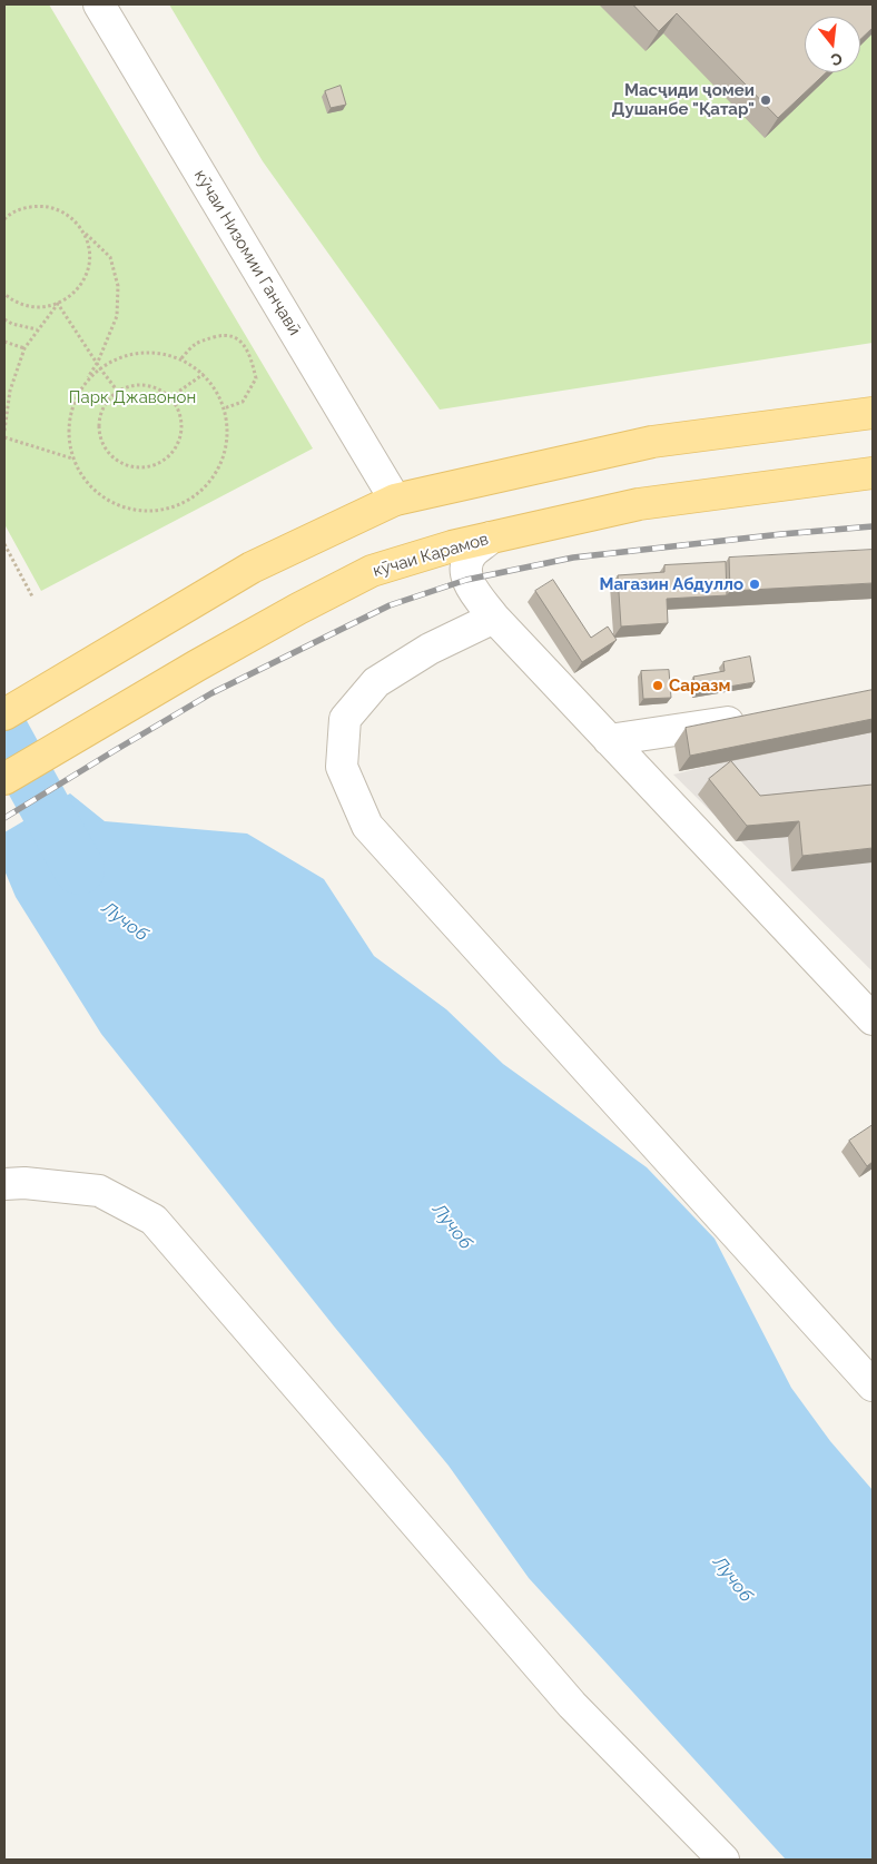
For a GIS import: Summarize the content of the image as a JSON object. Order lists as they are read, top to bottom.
{
  "streets": {
    "main road": ["кӯчаи Карамов"],
    "street": ["кӯчаи Низомии Ганҷавӣ"]
  },
  "water": ["Лучоб"],
  "parks": ["Парк Джавонон"],
  "places": ["Масҷиди ҷомеи Душанбе \"Қатар\"", "Магазин Абдулло", "Саразм"],
  "north": "bottom"
}
